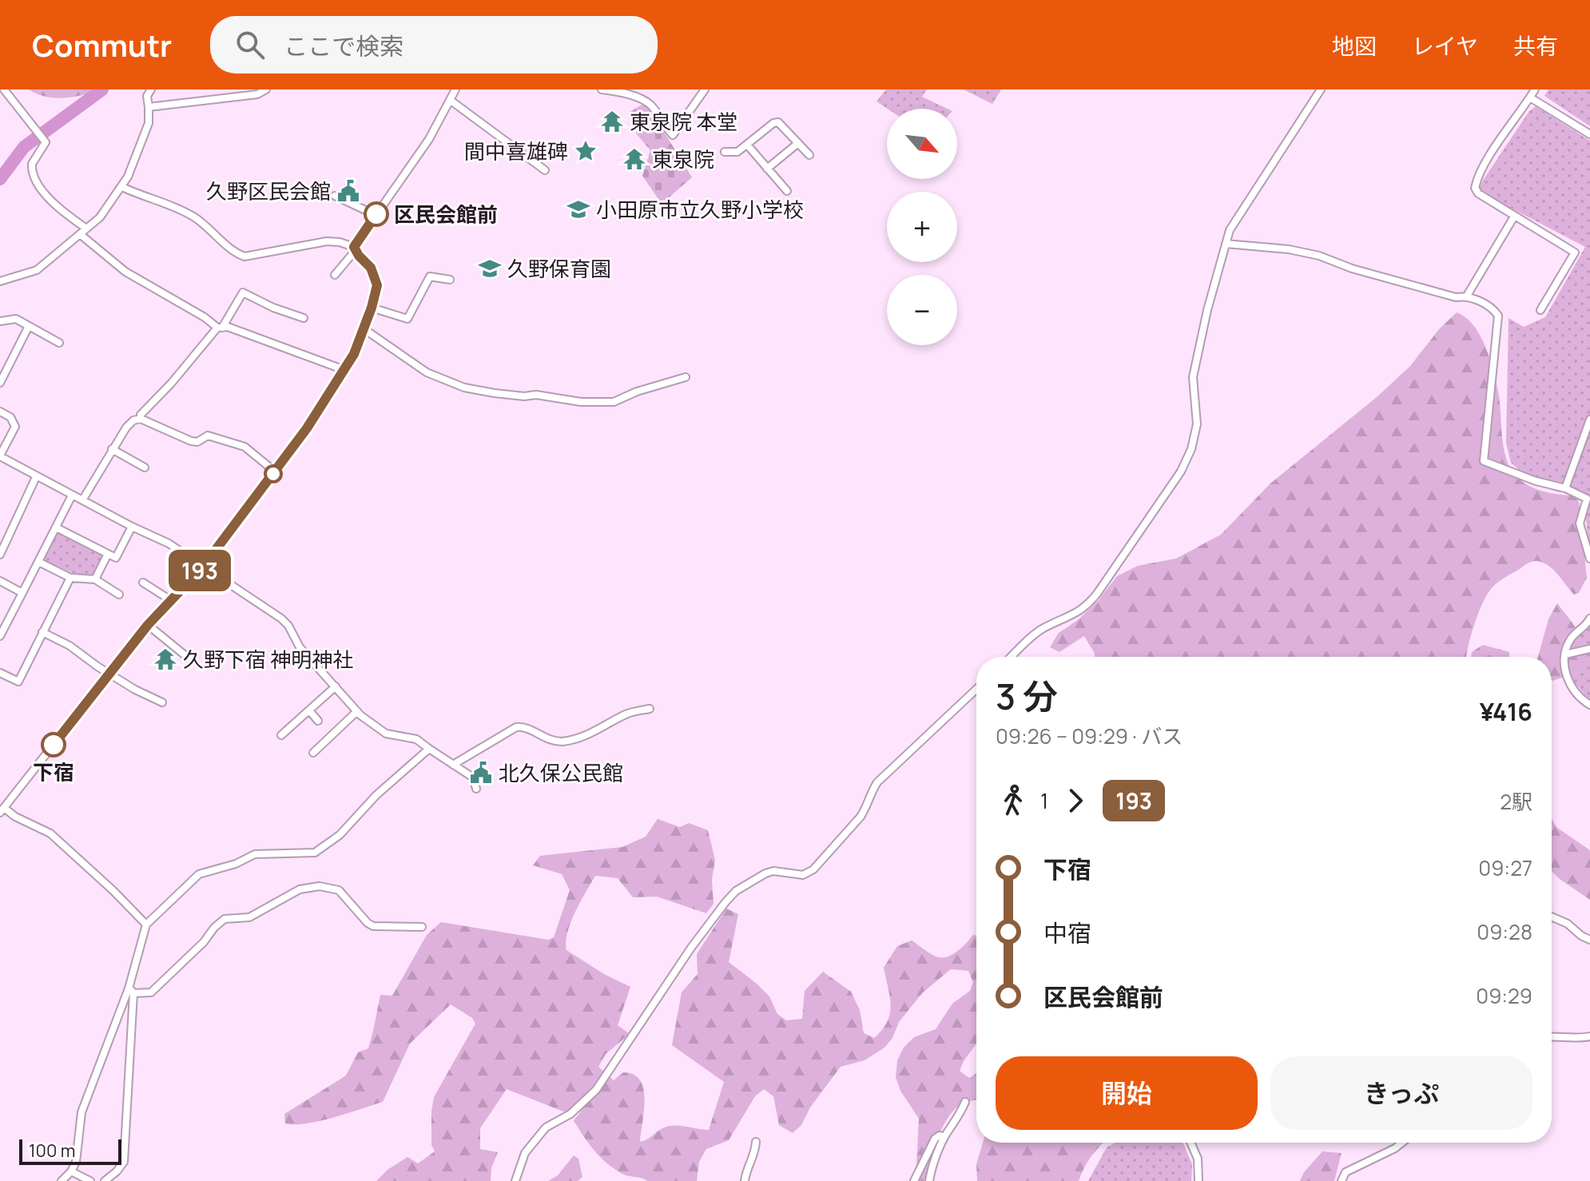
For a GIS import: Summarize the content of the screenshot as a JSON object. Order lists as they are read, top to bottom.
{
  "places": {
    "temple": ["東泉院 本堂", "東泉院", "久野下宿 神明神社"],
    "place": ["間中喜雄碑"],
    "public building": ["久野区民会館", "北久保公民館"],
    "school or university": ["小田原市立久野小学校", "久野保育園"],
    "other": ["区民会館前", "下宿"]
  },
  "lines": ["bus line 193"],
  "scale_bar": "100 m",
  "north": "bottom right",
  "page": {
    "header": "Commutr",
    "search": "ここで検索",
    "nav": ["地図", "レイヤ", "共有"],
    "on_map": "193",
    "map_buttons": ["+", "−"],
    "heading": ["3 分", "09:26 – 09:29 · バス", "¥416"],
    "legs": ["1", "193", "2駅"],
    "list": [
      {
        "name": "下宿",
        "value": "09:27"
      },
      {
        "name": "中宿",
        "value": "09:28"
      },
      {
        "name": "区民会館前",
        "value": "09:29"
      }
    ],
    "buttons": ["開始", "きっぷ"],
    "scale": "100 m"
  }
}
